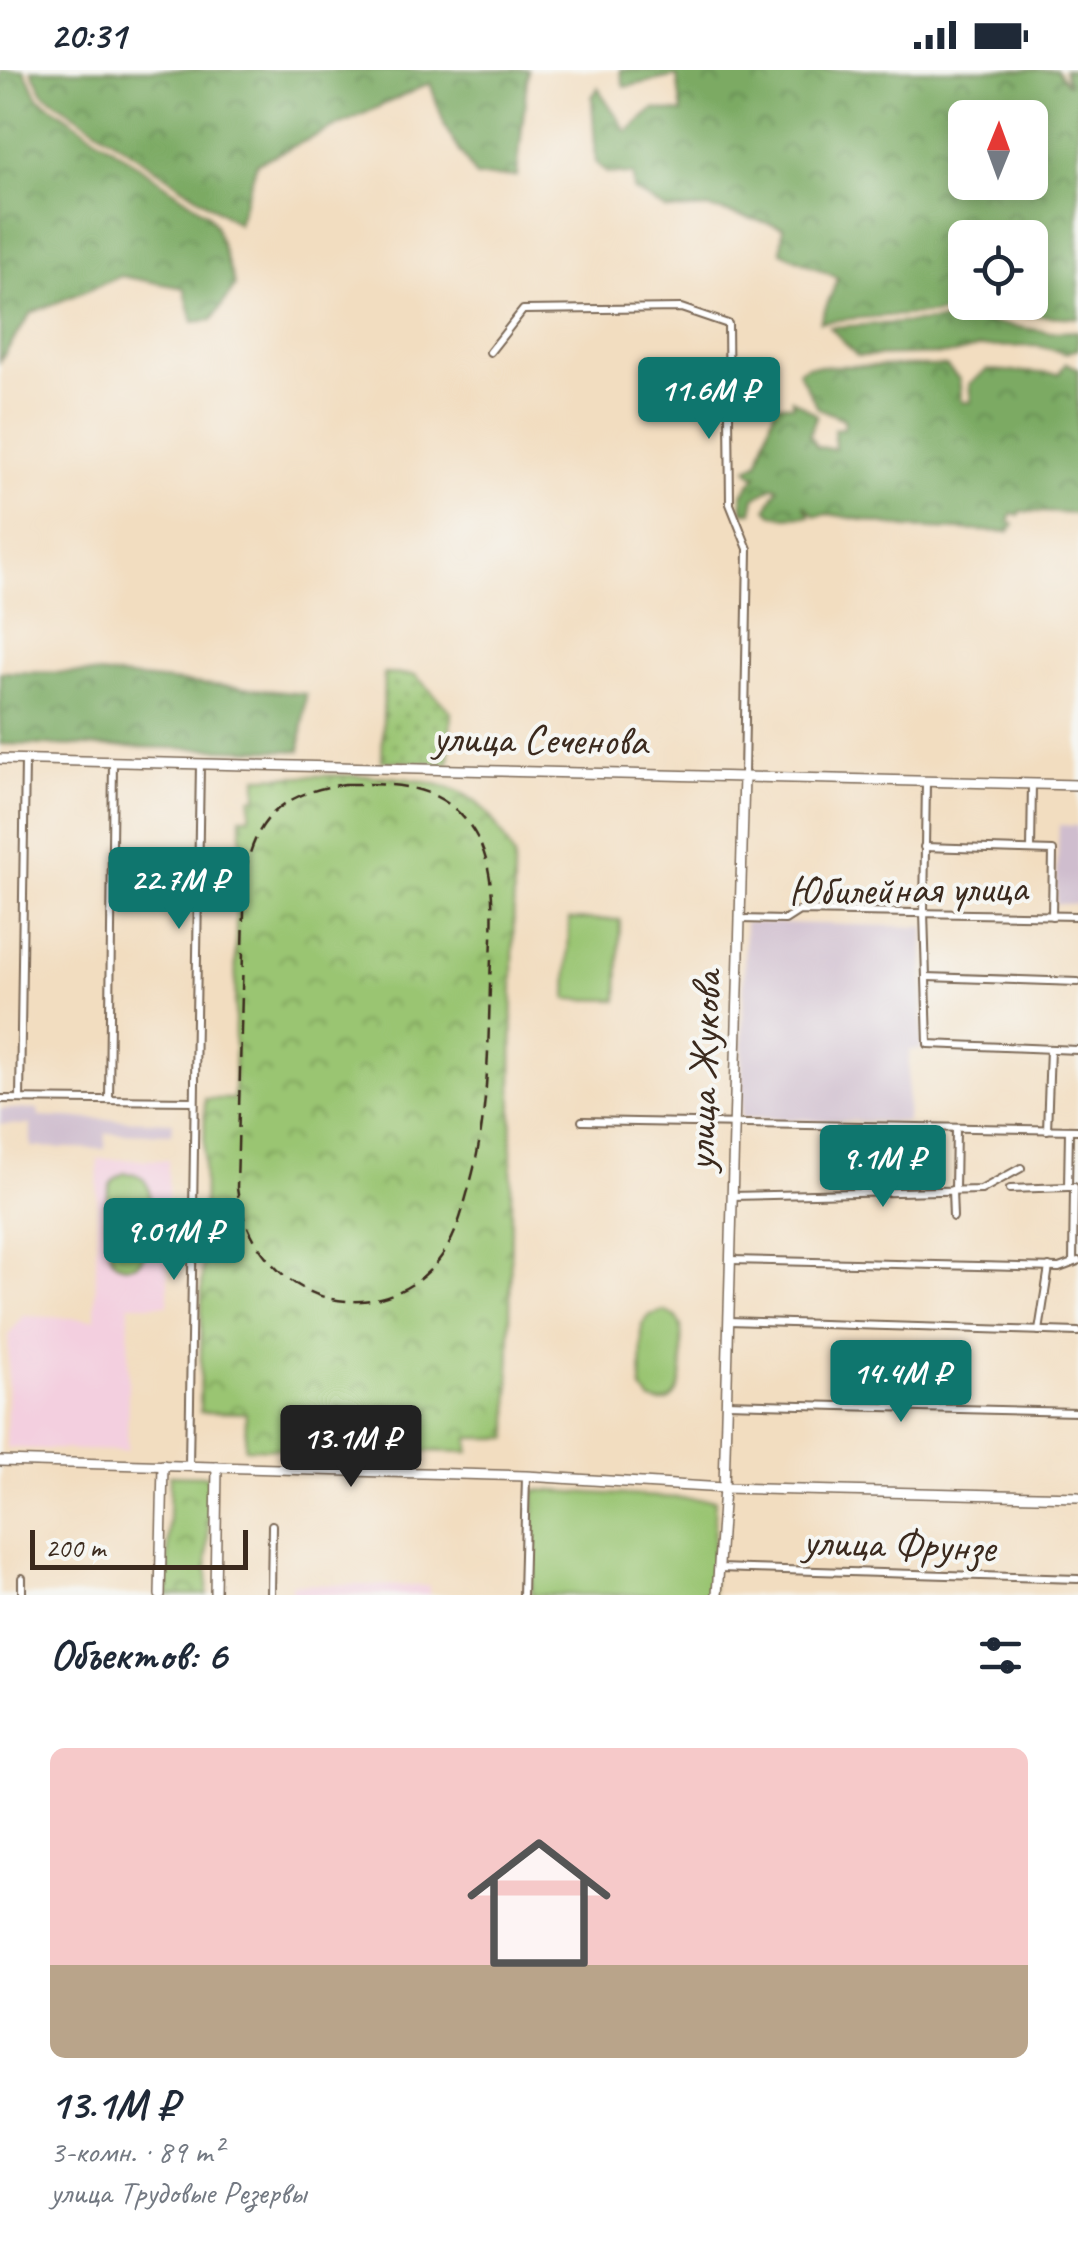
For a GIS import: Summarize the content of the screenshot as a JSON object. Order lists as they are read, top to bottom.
{
  "streets": {
    "main road": ["улица Сеченова", "улица Жукова"],
    "street": ["Юбилейная улица", "улица Фрунзе"]
  },
  "crossings": [
    ["улица Сеченова", "улица Жукова"],
    ["Юбилейная улица", "улица Жукова"],
    ["улица Жукова", "улица Фрунзе"]
  ],
  "scale_bar": "200 m",
  "north": "top",
  "page": {
    "status": "20:31",
    "price": [
      "11.6M ₽",
      "22.7M ₽",
      "9.1M ₽",
      "9.01M ₽",
      "14.4M ₽",
      "13.1M ₽"
    ],
    "scale": "200 m",
    "heading": "Объектов: 6",
    "list": [
      {
        "name": "13.1M ₽",
        "note": "3-комн. · 89 m² · улица Трудовые Резервы"
      }
    ]
  }
}
